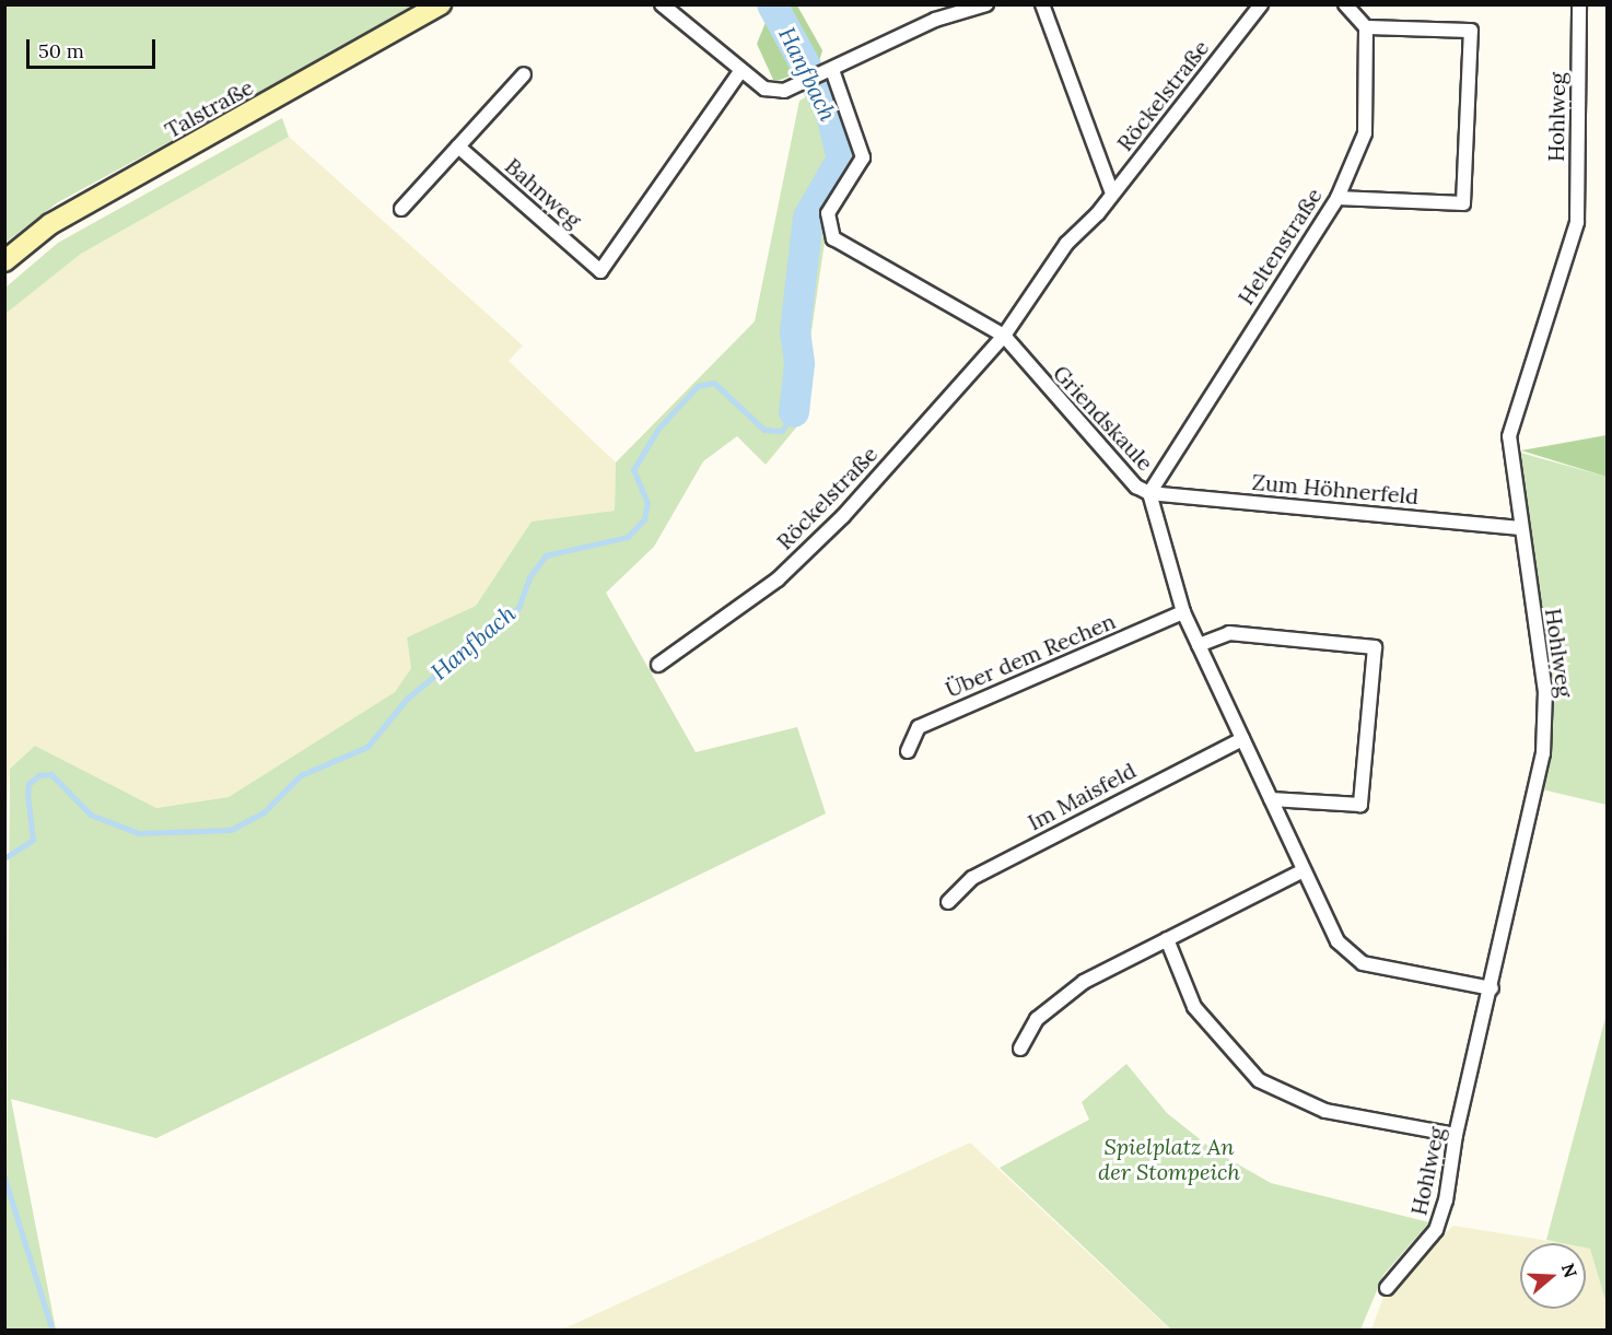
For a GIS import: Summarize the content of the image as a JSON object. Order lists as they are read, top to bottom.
{
  "streets": {
    "main road": ["Talstraße"],
    "street": [
      "Röckelstraße",
      "Hohlweg",
      "Bahnweg",
      "Heltenstraße",
      "Griendskaule",
      "Zum Höhnerfeld",
      "Über dem Rechen",
      "Im Maisfeld"
    ]
  },
  "crossings": [
    ["Röckelstraße", "Griendskaule"],
    ["Hohlweg", "Griendskaule"],
    ["Hohlweg", "Zum Höhnerfeld"],
    ["Heltenstraße", "Griendskaule"],
    ["Heltenstraße", "Zum Höhnerfeld"],
    ["Griendskaule", "Zum Höhnerfeld"],
    ["Griendskaule", "Über dem Rechen"],
    ["Griendskaule", "Im Maisfeld"]
  ],
  "water": ["Hanfbach"],
  "parks": ["Spielplatz An der Stompeich"],
  "scale_bar": "50 m",
  "north": "right"
}
